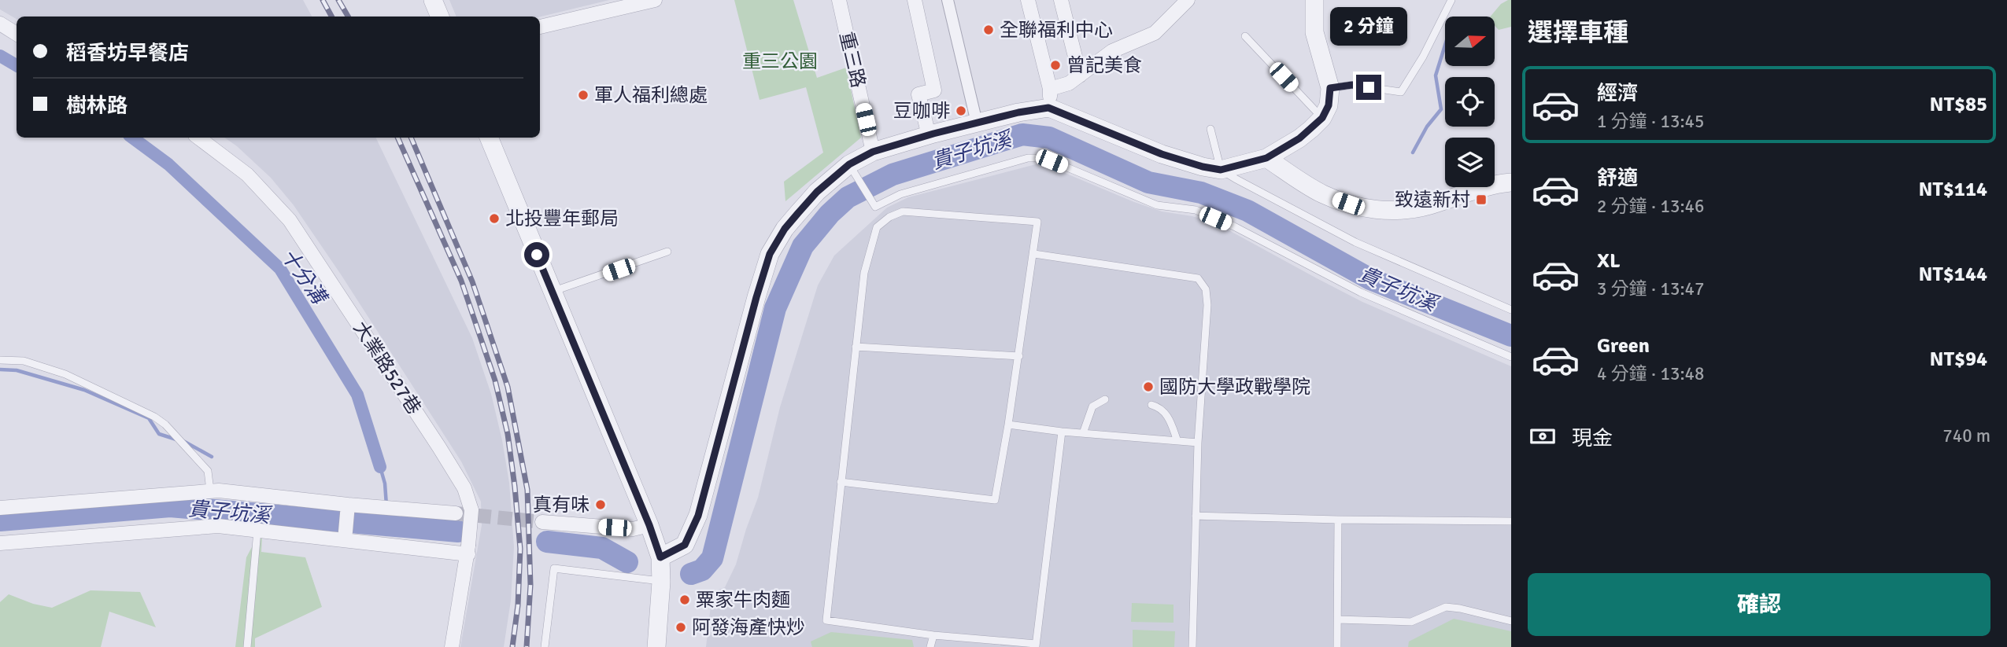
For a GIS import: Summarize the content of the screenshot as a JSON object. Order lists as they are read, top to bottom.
{
  "streets": {
    "street": ["重三路", "大業路527巷"]
  },
  "water": ["貴子坑溪", "十分溝"],
  "parks": ["重三公園"],
  "places": {
    "other": [
      "全聯福利中心",
      "曾記美食",
      "軍人福利總處",
      "豆咖啡",
      "北投豐年郵局",
      "國防大學政戰學院",
      "真有味",
      "粟家牛肉麵",
      "阿發海產快炒"
    ],
    "transit": ["致遠新村"]
  },
  "north": "right",
  "page": {
    "heading": "選擇車種",
    "bubble": "2 分鐘",
    "banner": ["稻香坊早餐店", "樹林路"],
    "list": [
      {
        "name": "經濟",
        "note": "1 分鐘 · 13:45",
        "value": "NT$85"
      },
      {
        "name": "舒適",
        "note": "2 分鐘 · 13:46",
        "value": "NT$114"
      },
      {
        "name": "XL",
        "note": "3 分鐘 · 13:47",
        "value": "NT$144"
      },
      {
        "name": "Green",
        "note": "4 分鐘 · 13:48",
        "value": "NT$94"
      }
    ],
    "pay": ["現金", "740 m"],
    "buttons": "確認"
  }
}
